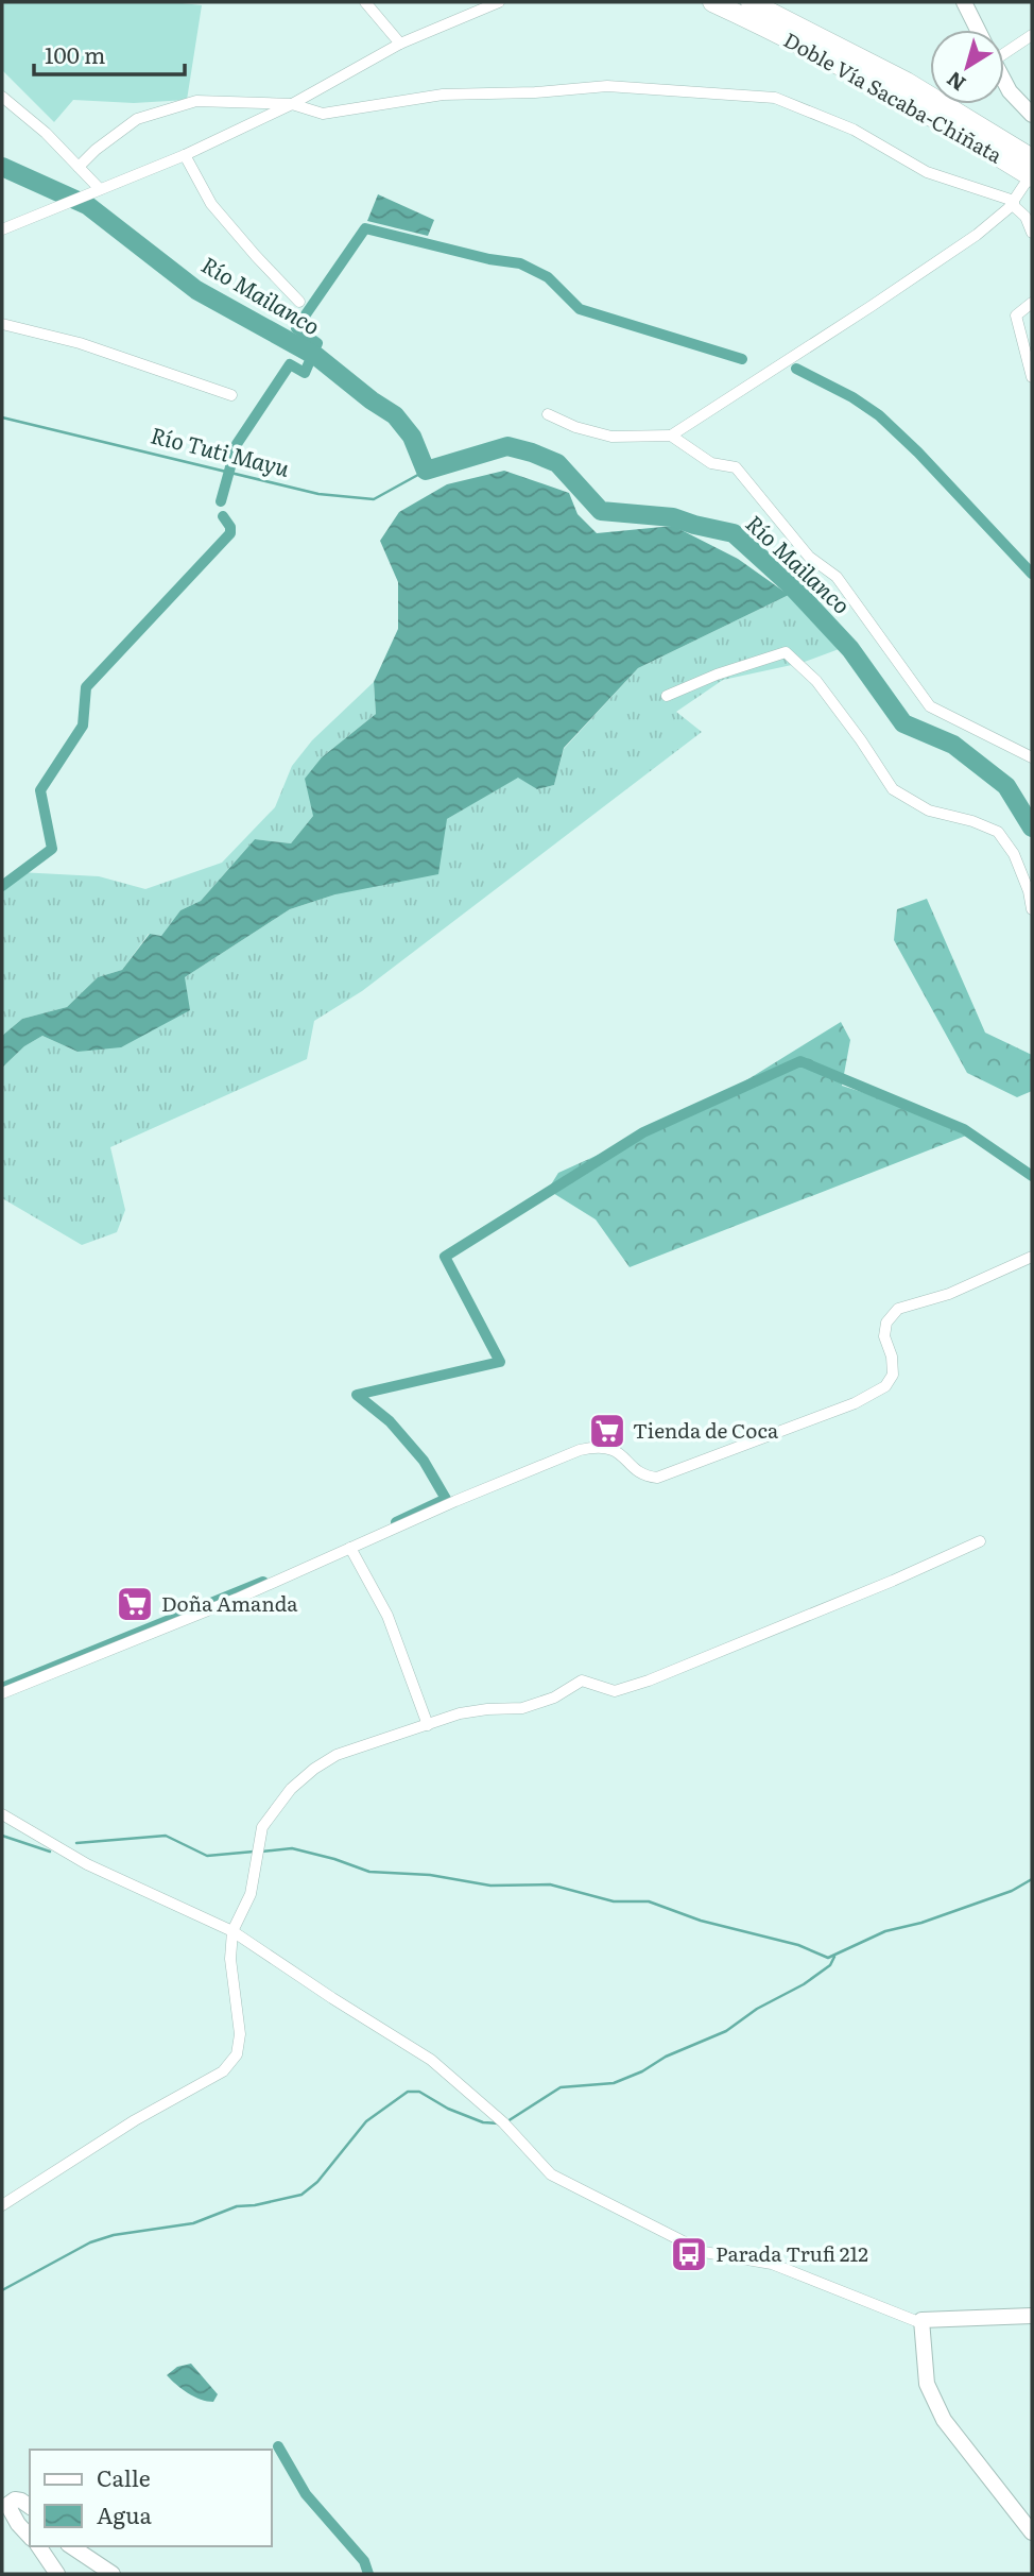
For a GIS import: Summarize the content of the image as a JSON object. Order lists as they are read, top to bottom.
{
  "streets": {
    "highway": ["Doble Vía Sacaba-Chiñata"]
  },
  "water": ["Río Mailanco", "Río Tuti Mayu"],
  "places": {
    "supermarket": ["Tienda de Coca", "Doña Amanda"],
    "bus stop": ["Parada Trufi 212"]
  },
  "legend": ["Calle", "Agua"],
  "scale_bar": "100 m",
  "north": "bottom left"
}
